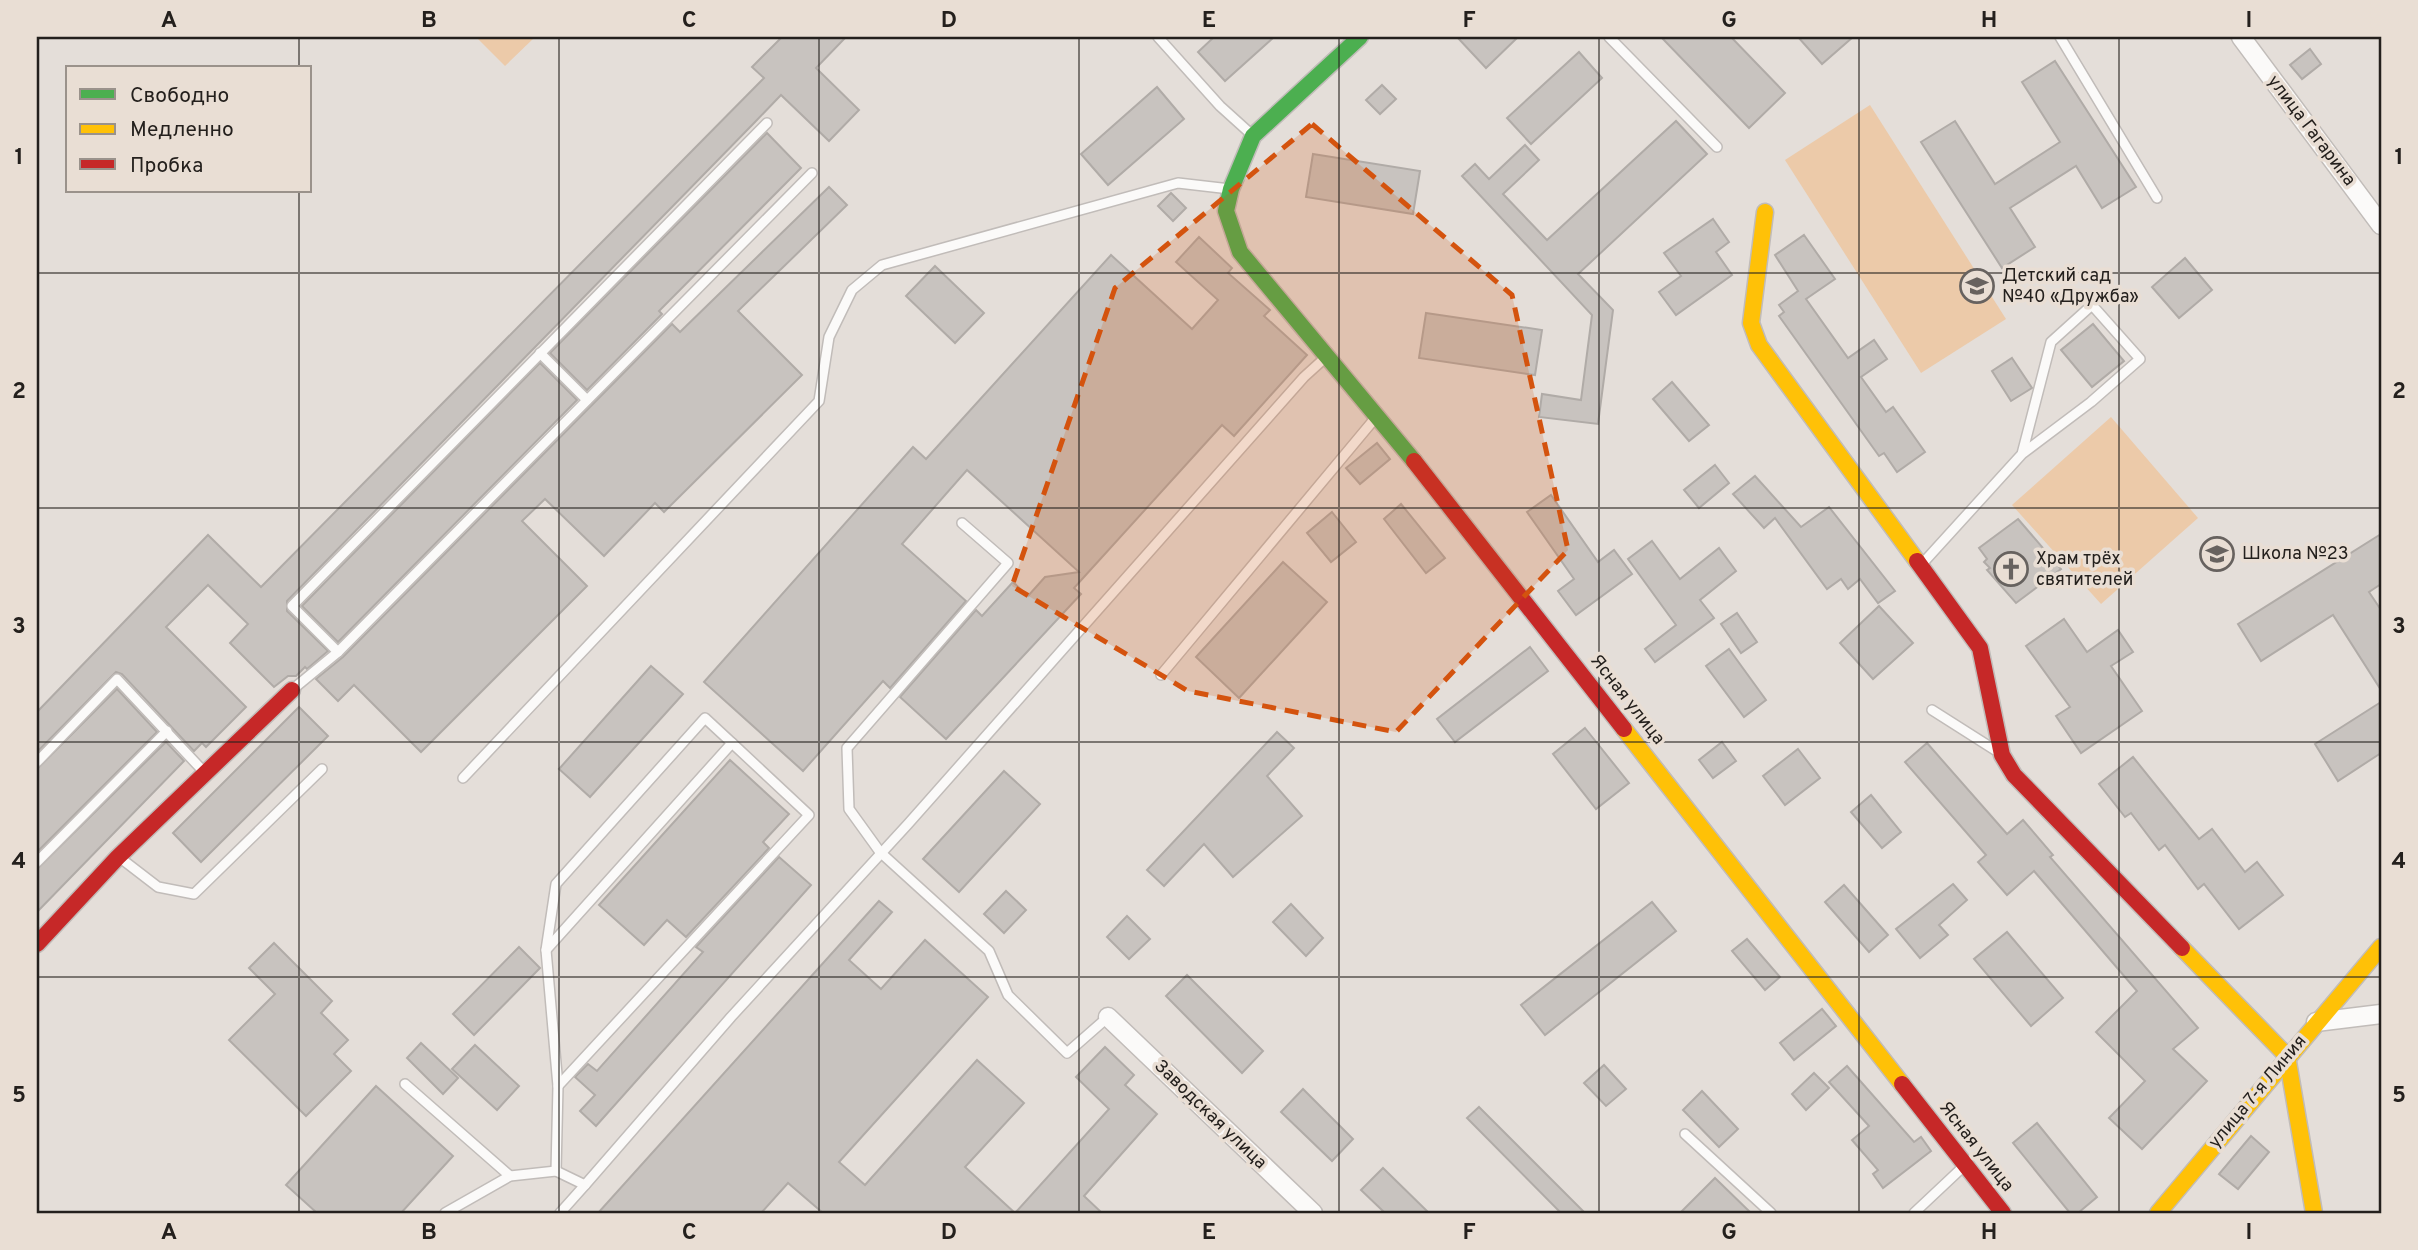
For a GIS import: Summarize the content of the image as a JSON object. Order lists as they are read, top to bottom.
{
  "streets": {
    "street": [
      "улица Гагарина",
      "Ясная улица",
      "улица 7-я Линия",
      "Заводская улица"
    ]
  },
  "places": {
    "school or university": ["Детский сад №40 «Дружба»", "Школа №23"],
    "church": ["Храм трёх святителей"]
  },
  "legend": ["Свободно", "Медленно", "Пробка"],
  "grid": {
    "columns": [
      "A",
      "B",
      "C",
      "D",
      "E",
      "F",
      "G",
      "H",
      "I"
    ],
    "rows": [
      "1",
      "2",
      "3",
      "4",
      "5"
    ]
  }
}
